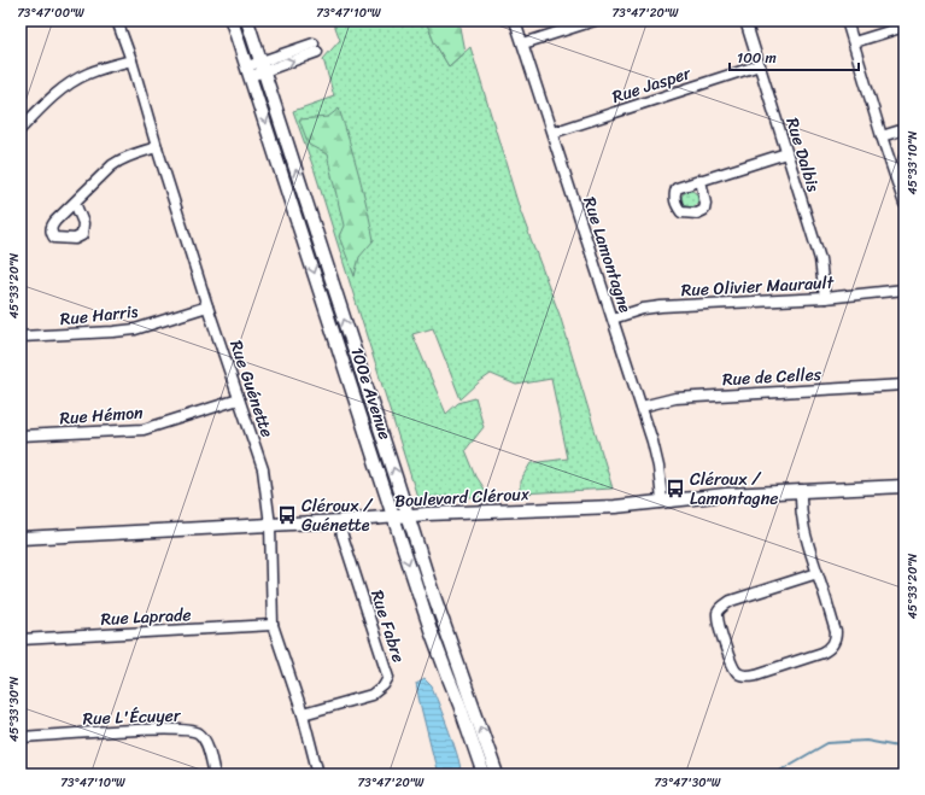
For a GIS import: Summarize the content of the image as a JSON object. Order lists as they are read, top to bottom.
{
  "streets": {
    "street": [
      "Rue Jasper",
      "Rue Dalbis",
      "Rue Lamontagne",
      "Rue Olivier Maurault",
      "Rue Harris",
      "Rue de Celles",
      "Rue Guénette",
      "100e Avenue",
      "Rue Hémon",
      "Boulevard Cléroux",
      "Rue Laprade",
      "Rue Fabre",
      "Rue L'Écuyer"
    ]
  },
  "crossings": [
    ["Rue Jasper", "Rue Dalbis"],
    ["Rue Jasper", "Rue Lamontagne"],
    ["Rue Dalbis", "Rue Olivier Maurault"],
    ["Rue Lamontagne", "Rue Olivier Maurault"],
    ["Rue Lamontagne", "Rue de Celles"],
    ["Rue Lamontagne", "Boulevard Cléroux"],
    ["Rue Harris", "Rue Guénette"],
    ["Rue Guénette", "Rue Hémon"],
    ["Rue Guénette", "Boulevard Cléroux"],
    ["Rue Guénette", "Rue Laprade"],
    ["Rue Guénette", "Rue Fabre"],
    ["100e Avenue", "Boulevard Cléroux"],
    ["Boulevard Cléroux", "Rue Fabre"]
  ],
  "places": {
    "bus stop": ["Cléroux / Lamontagne", "Cléroux / Guénette"]
  },
  "scale_bar": "100 m",
  "coordinates": [
    "73°47'00\"W",
    "73°47'10\"W",
    "73°47'20\"W",
    "45°33'10\"N",
    "45°33'20\"N",
    "45°33'30\"N",
    "73°47'30\"W"
  ]
}
